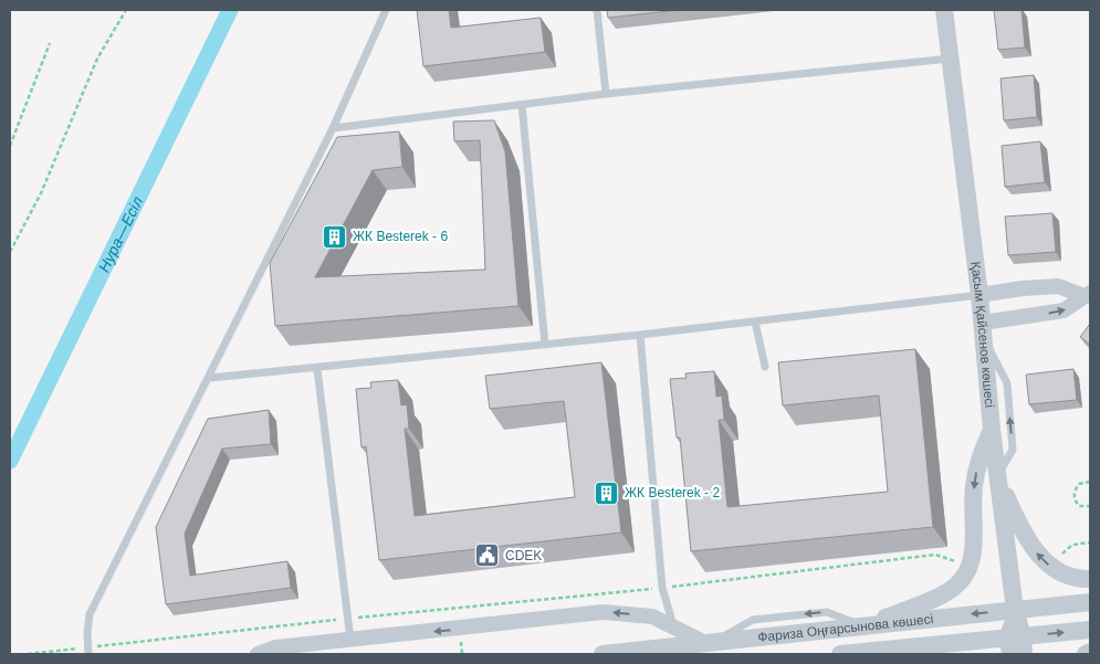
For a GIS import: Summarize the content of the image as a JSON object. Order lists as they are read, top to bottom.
{
  "streets": {
    "street": ["Қасым Қайсенов көшесі", "Фариза Оңғарсынова көшесі"]
  },
  "crossings": [
    ["Қасым Қайсенов көшесі", "Фариза Оңғарсынова көшесі"]
  ],
  "water": ["Нура—Есіл"],
  "places": {
    "building": ["ЖК Besterek - 6", "ЖК Besterek - 2"],
    "public building": ["CDEK"]
  }
}
